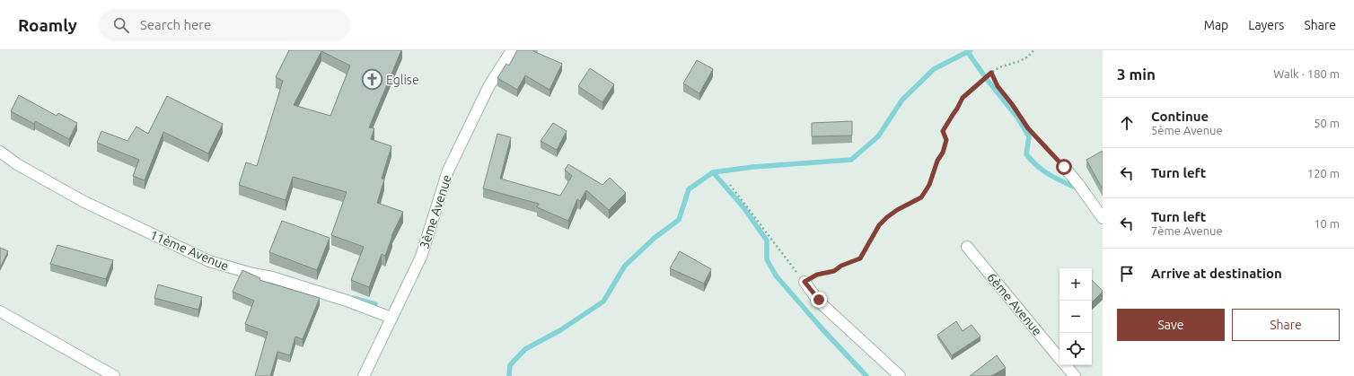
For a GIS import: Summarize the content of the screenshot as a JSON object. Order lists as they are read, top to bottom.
{
  "streets": {
    "street": ["3ème Avenue", "11ème Avenue", "6ème Avenue"]
  },
  "crossings": [
    ["3ème Avenue", "11ème Avenue"]
  ],
  "places": {
    "church": ["Eglise"]
  },
  "page": {
    "header": "Roamly",
    "search": "Search here",
    "nav": ["Map", "Layers", "Share"],
    "heading": ["3 min", "Walk · 180 m"],
    "list": [
      ["Continue", "5ème Avenue", "50 m"],
      ["Turn left", "120 m"],
      ["Turn left", "7ème Avenue", "10 m"],
      "Arrive at destination"
    ],
    "map_buttons": ["+", "−"],
    "buttons": ["Save", "Share"]
  }
}
